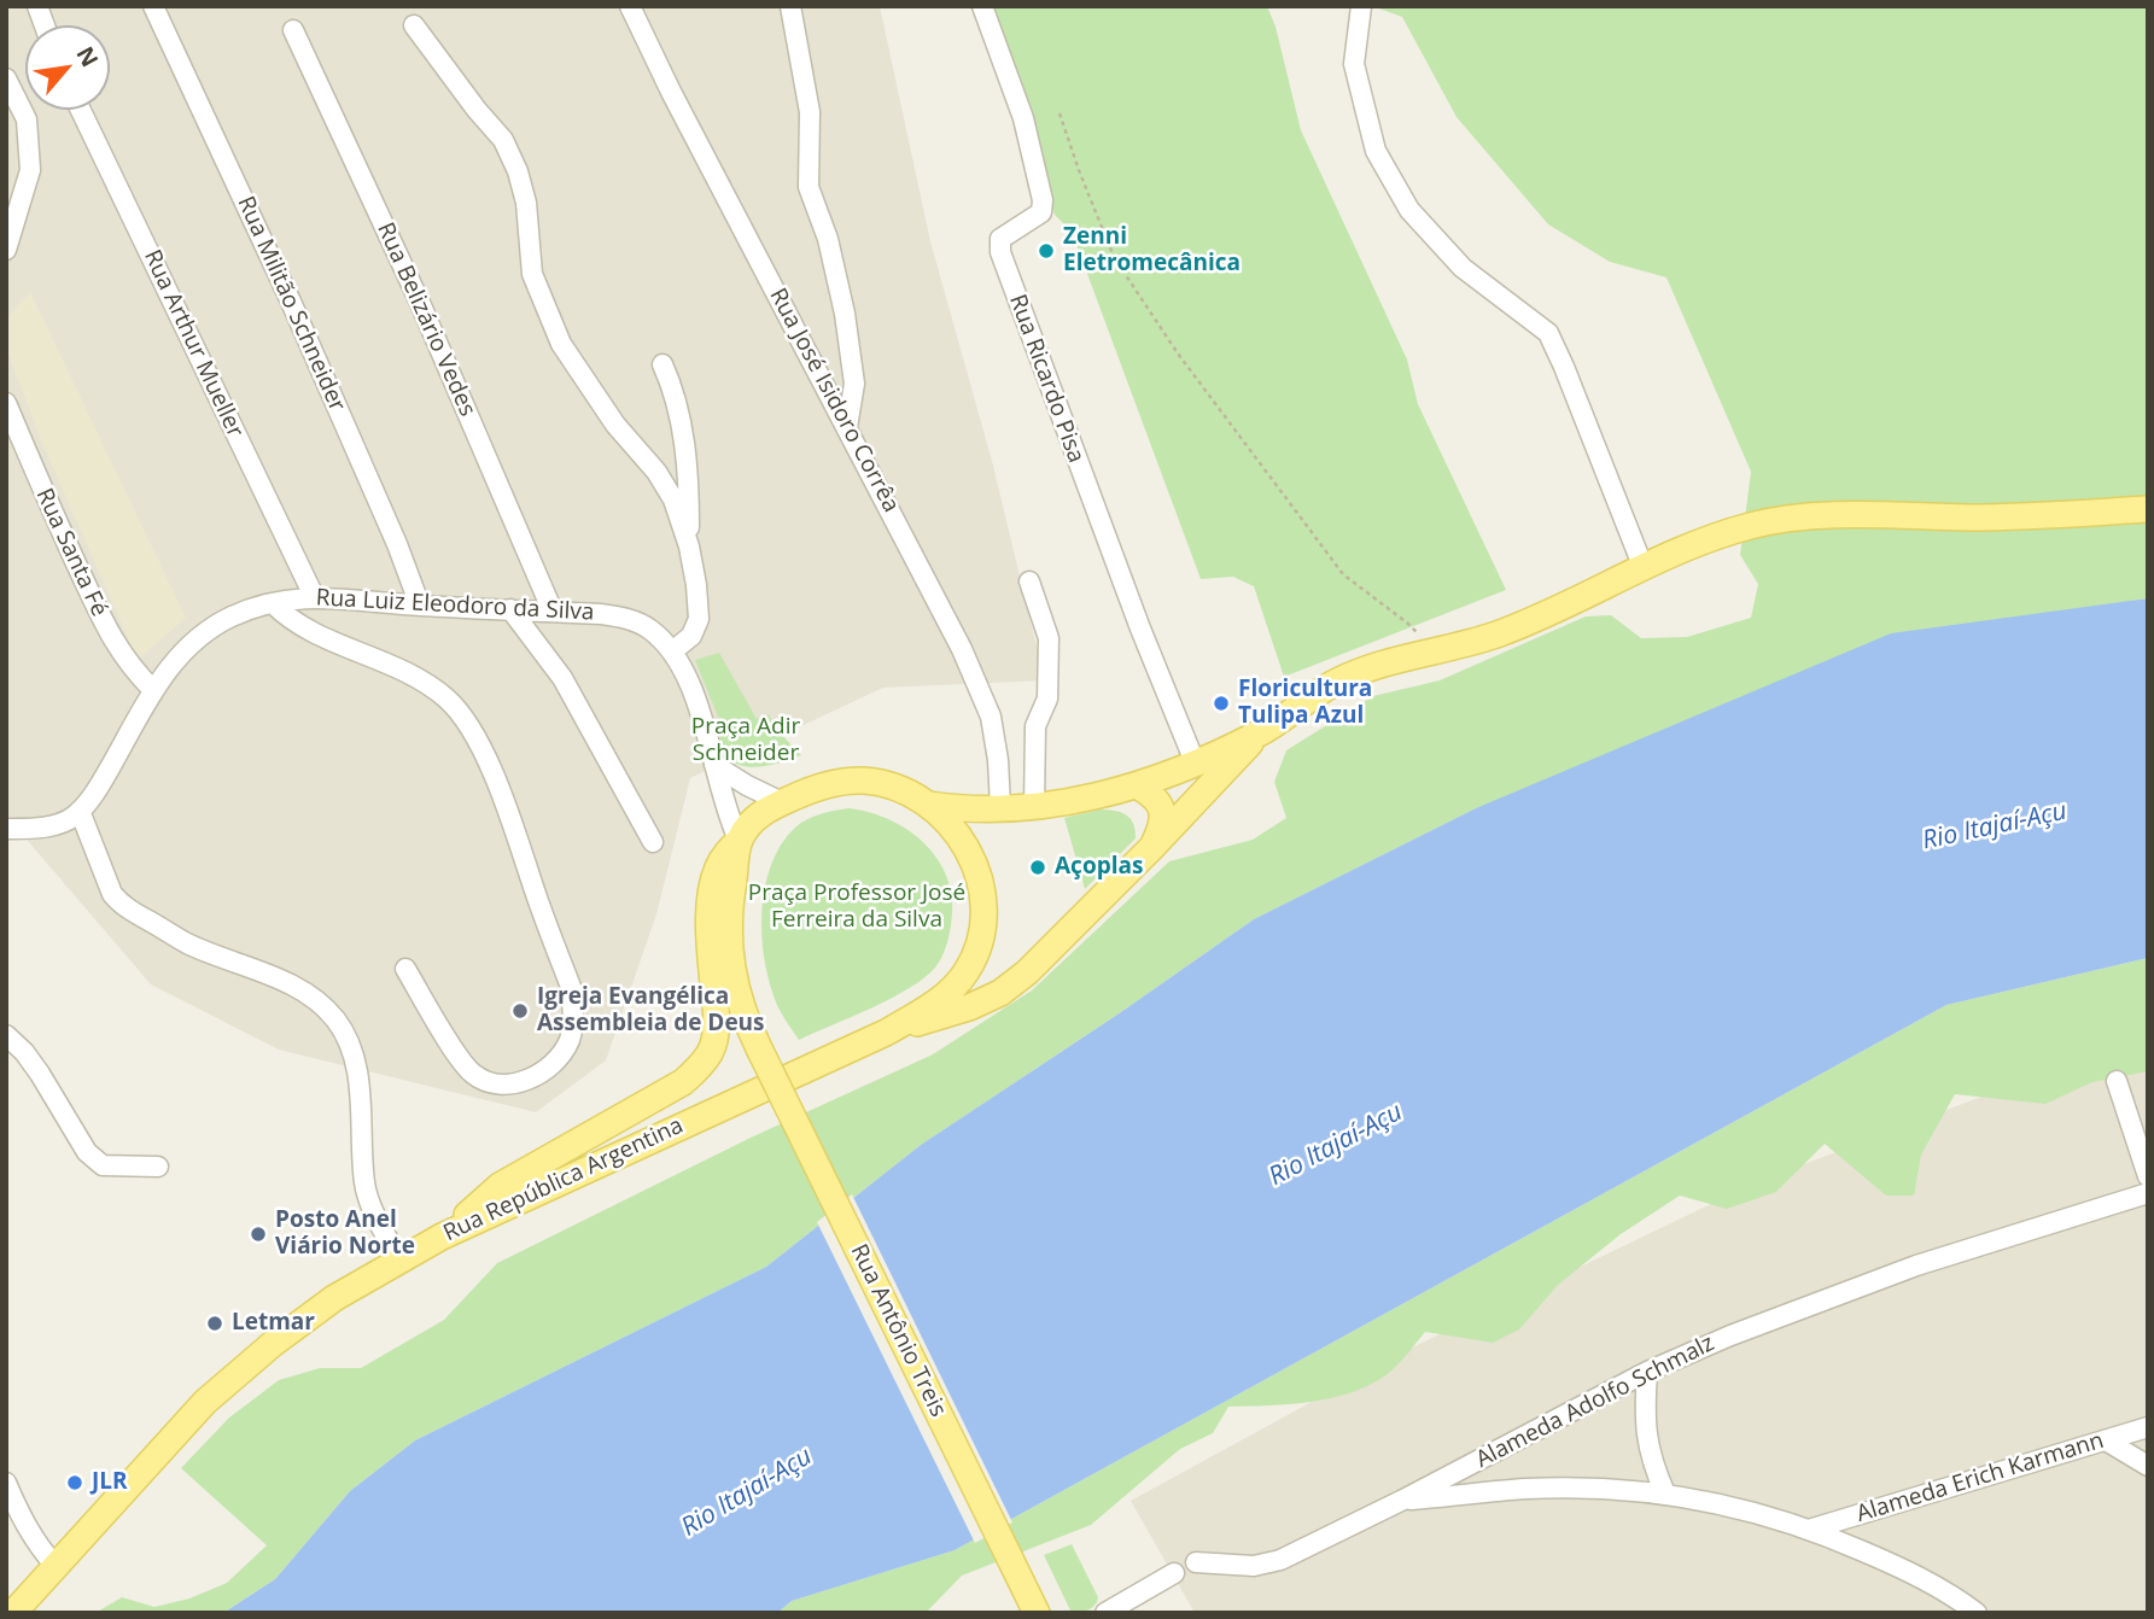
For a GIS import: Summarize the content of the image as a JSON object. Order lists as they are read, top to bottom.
{
  "streets": {
    "main road": ["Rua República Argentina", "Rua Antônio Treis"],
    "street": [
      "Rua Militão Schneider",
      "Rua Belizário Vedes",
      "Rua Arthur Mueller",
      "Rua Ricardo Pisa",
      "Rua José Isidoro Corrêa",
      "Rua Santa Fé",
      "Rua Luiz Eleodoro da Silva",
      "Alameda Adolfo Schmalz",
      "Alameda Erich Karmann"
    ]
  },
  "crossings": [
    ["Rua Militão Schneider", "Rua Luiz Eleodoro da Silva"],
    ["Rua Belizário Vedes", "Rua Luiz Eleodoro da Silva"],
    ["Rua Arthur Mueller", "Rua Luiz Eleodoro da Silva"],
    ["Rua Santa Fé", "Rua Luiz Eleodoro da Silva"],
    ["Rua Luiz Eleodoro da Silva", "Rua Antônio Treis"]
  ],
  "water": ["Rio Itajaí-Açu"],
  "parks": ["Praça Adir Schneider", "Praça Professor José Ferreira da Silva"],
  "places": [
    "Zenni Eletromecânica",
    "Floricultura Tulipa Azul",
    "Açoplas",
    "Igreja Evangélica Assembleia de Deus",
    "Posto Anel Viário Norte",
    "Letmar",
    "JLR"
  ],
  "north": "top right"
}
